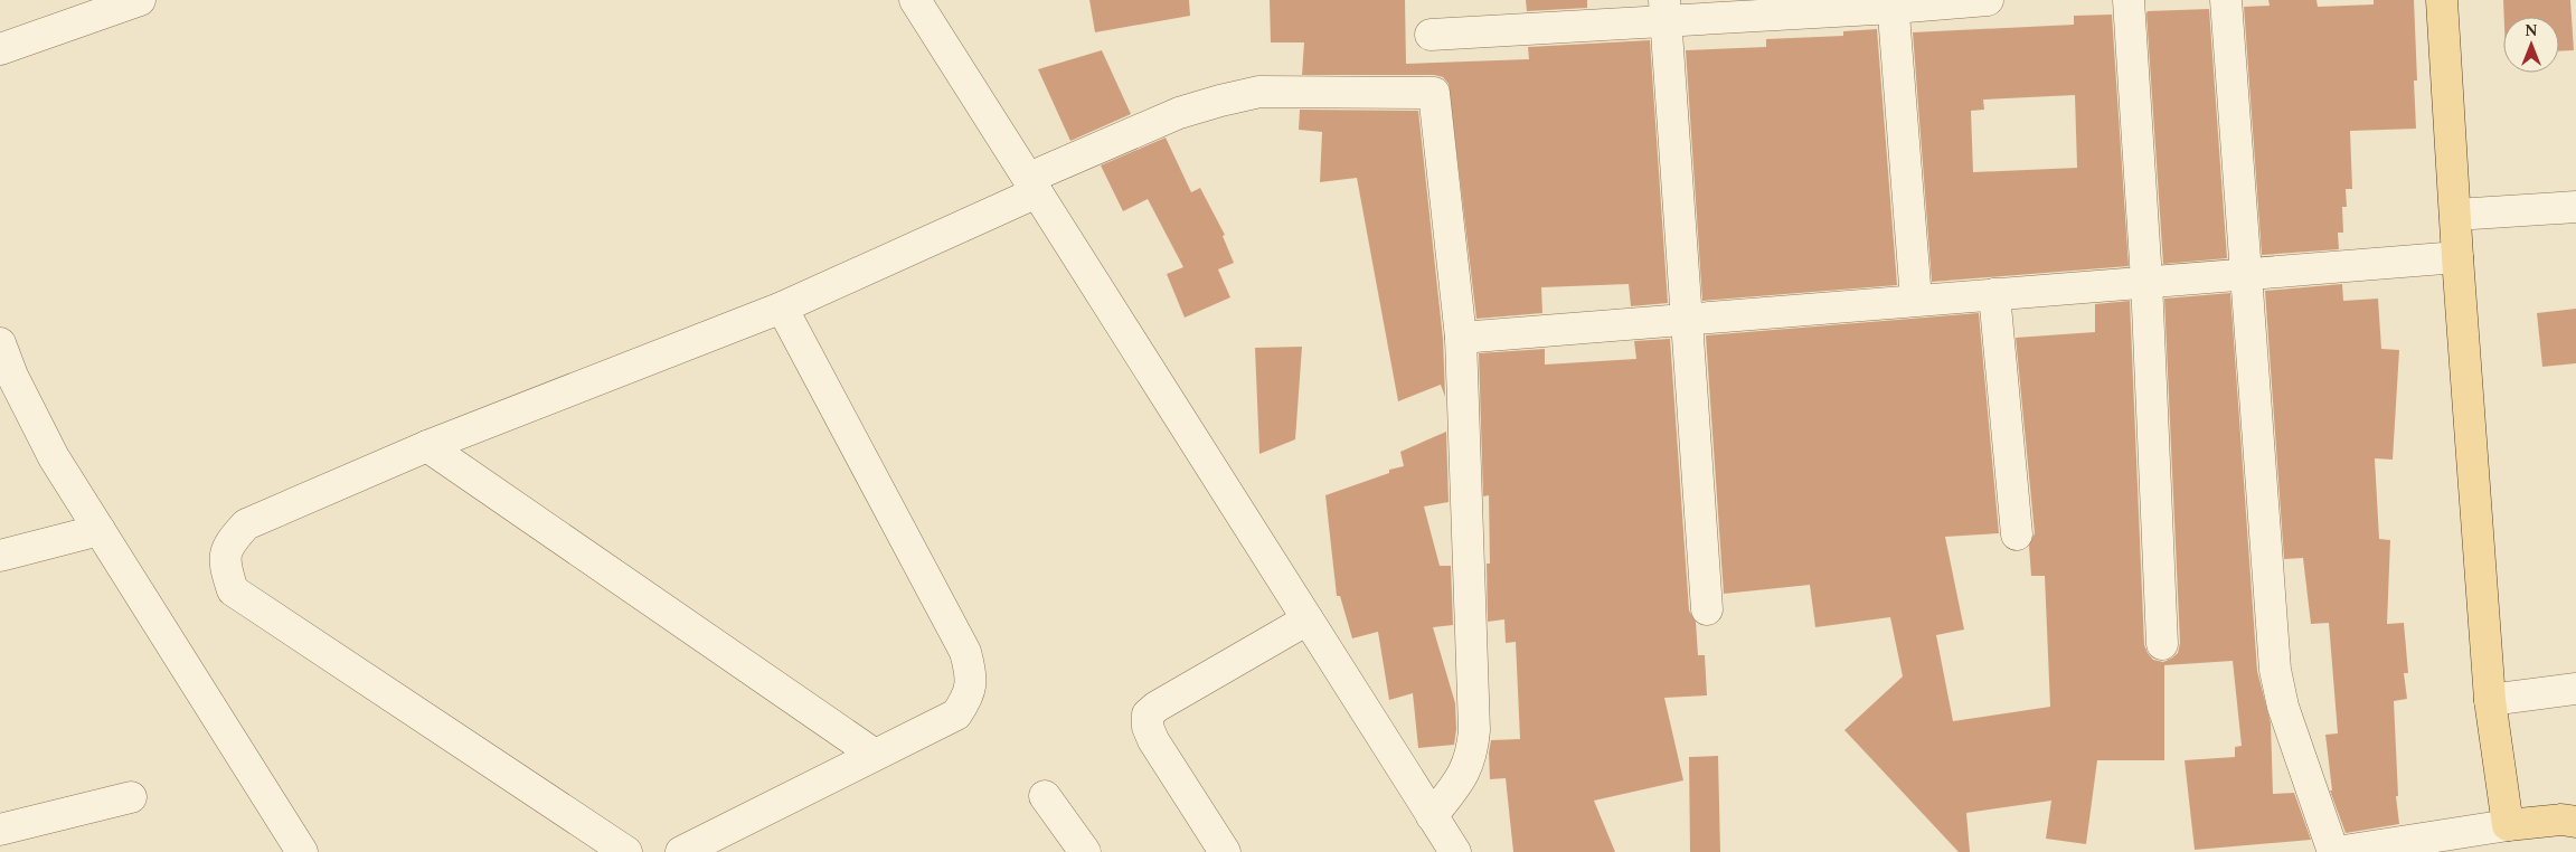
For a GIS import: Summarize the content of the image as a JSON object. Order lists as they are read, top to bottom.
{
  "north": "top"
}
